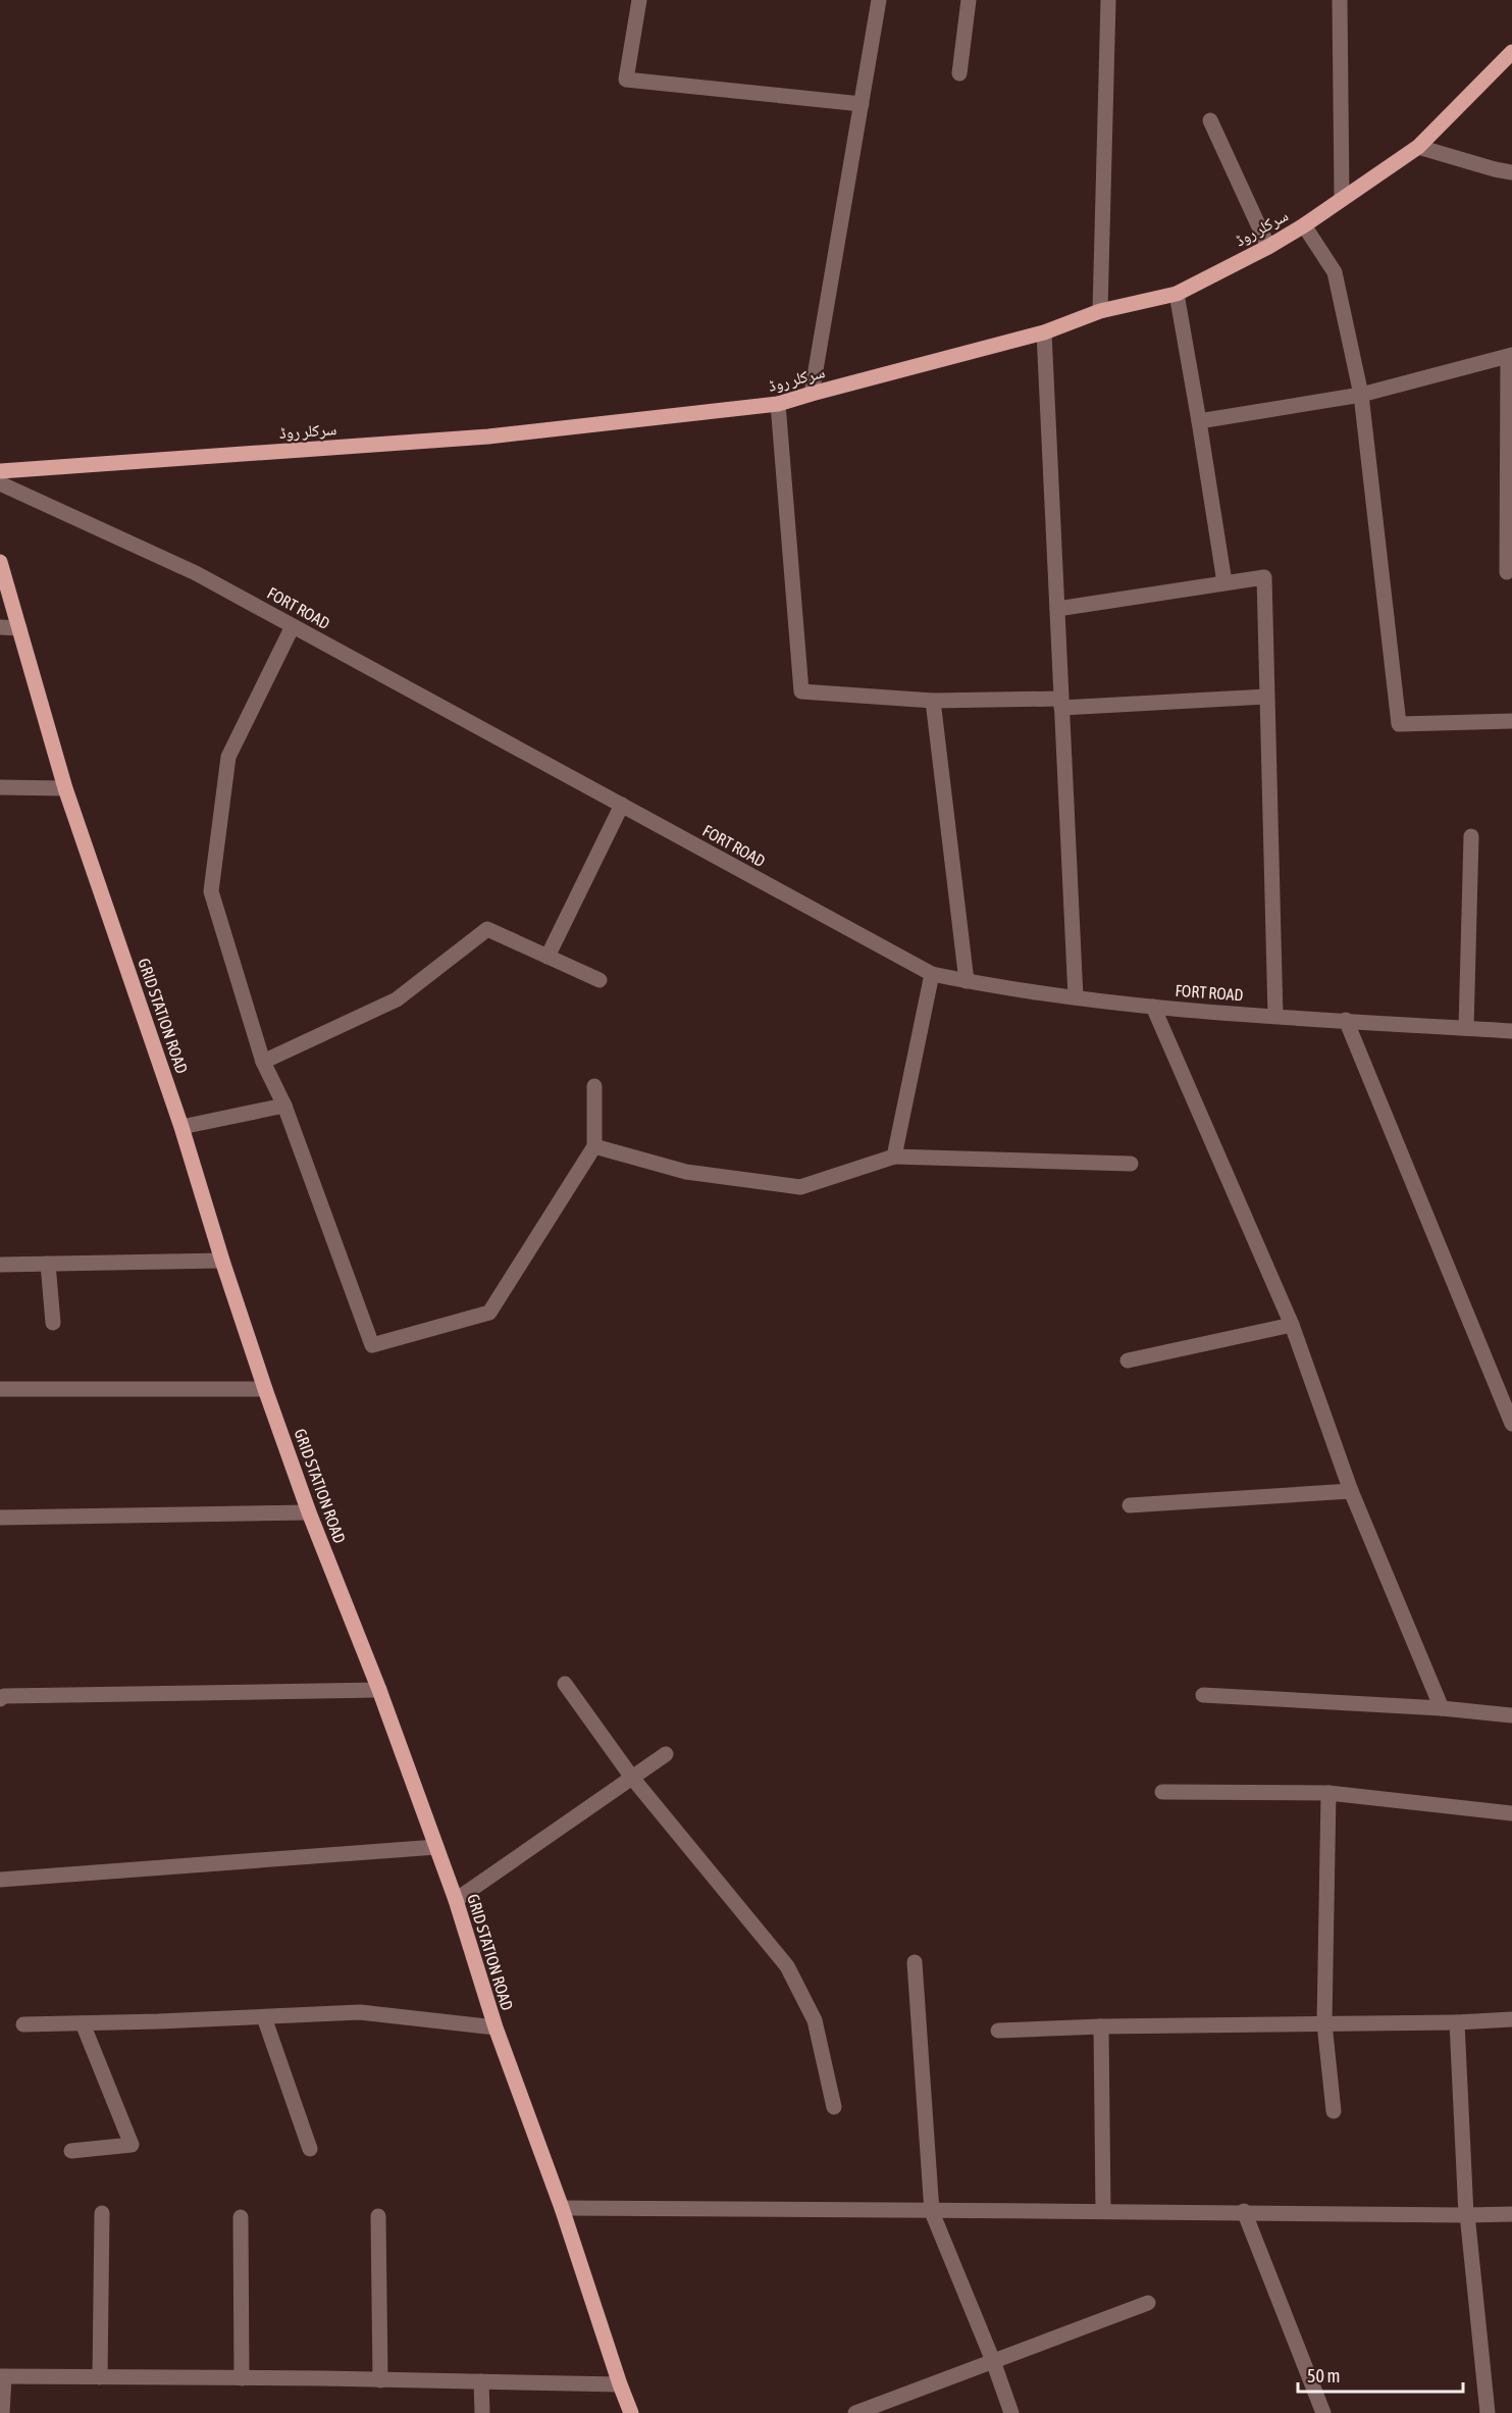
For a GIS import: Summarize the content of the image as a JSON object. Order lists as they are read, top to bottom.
{
  "streets": {
    "main road": ["سرکلر روڈ", "GRID STATION ROAD"],
    "street": ["FORT ROAD"]
  },
  "scale_bar": "50 m"
}
